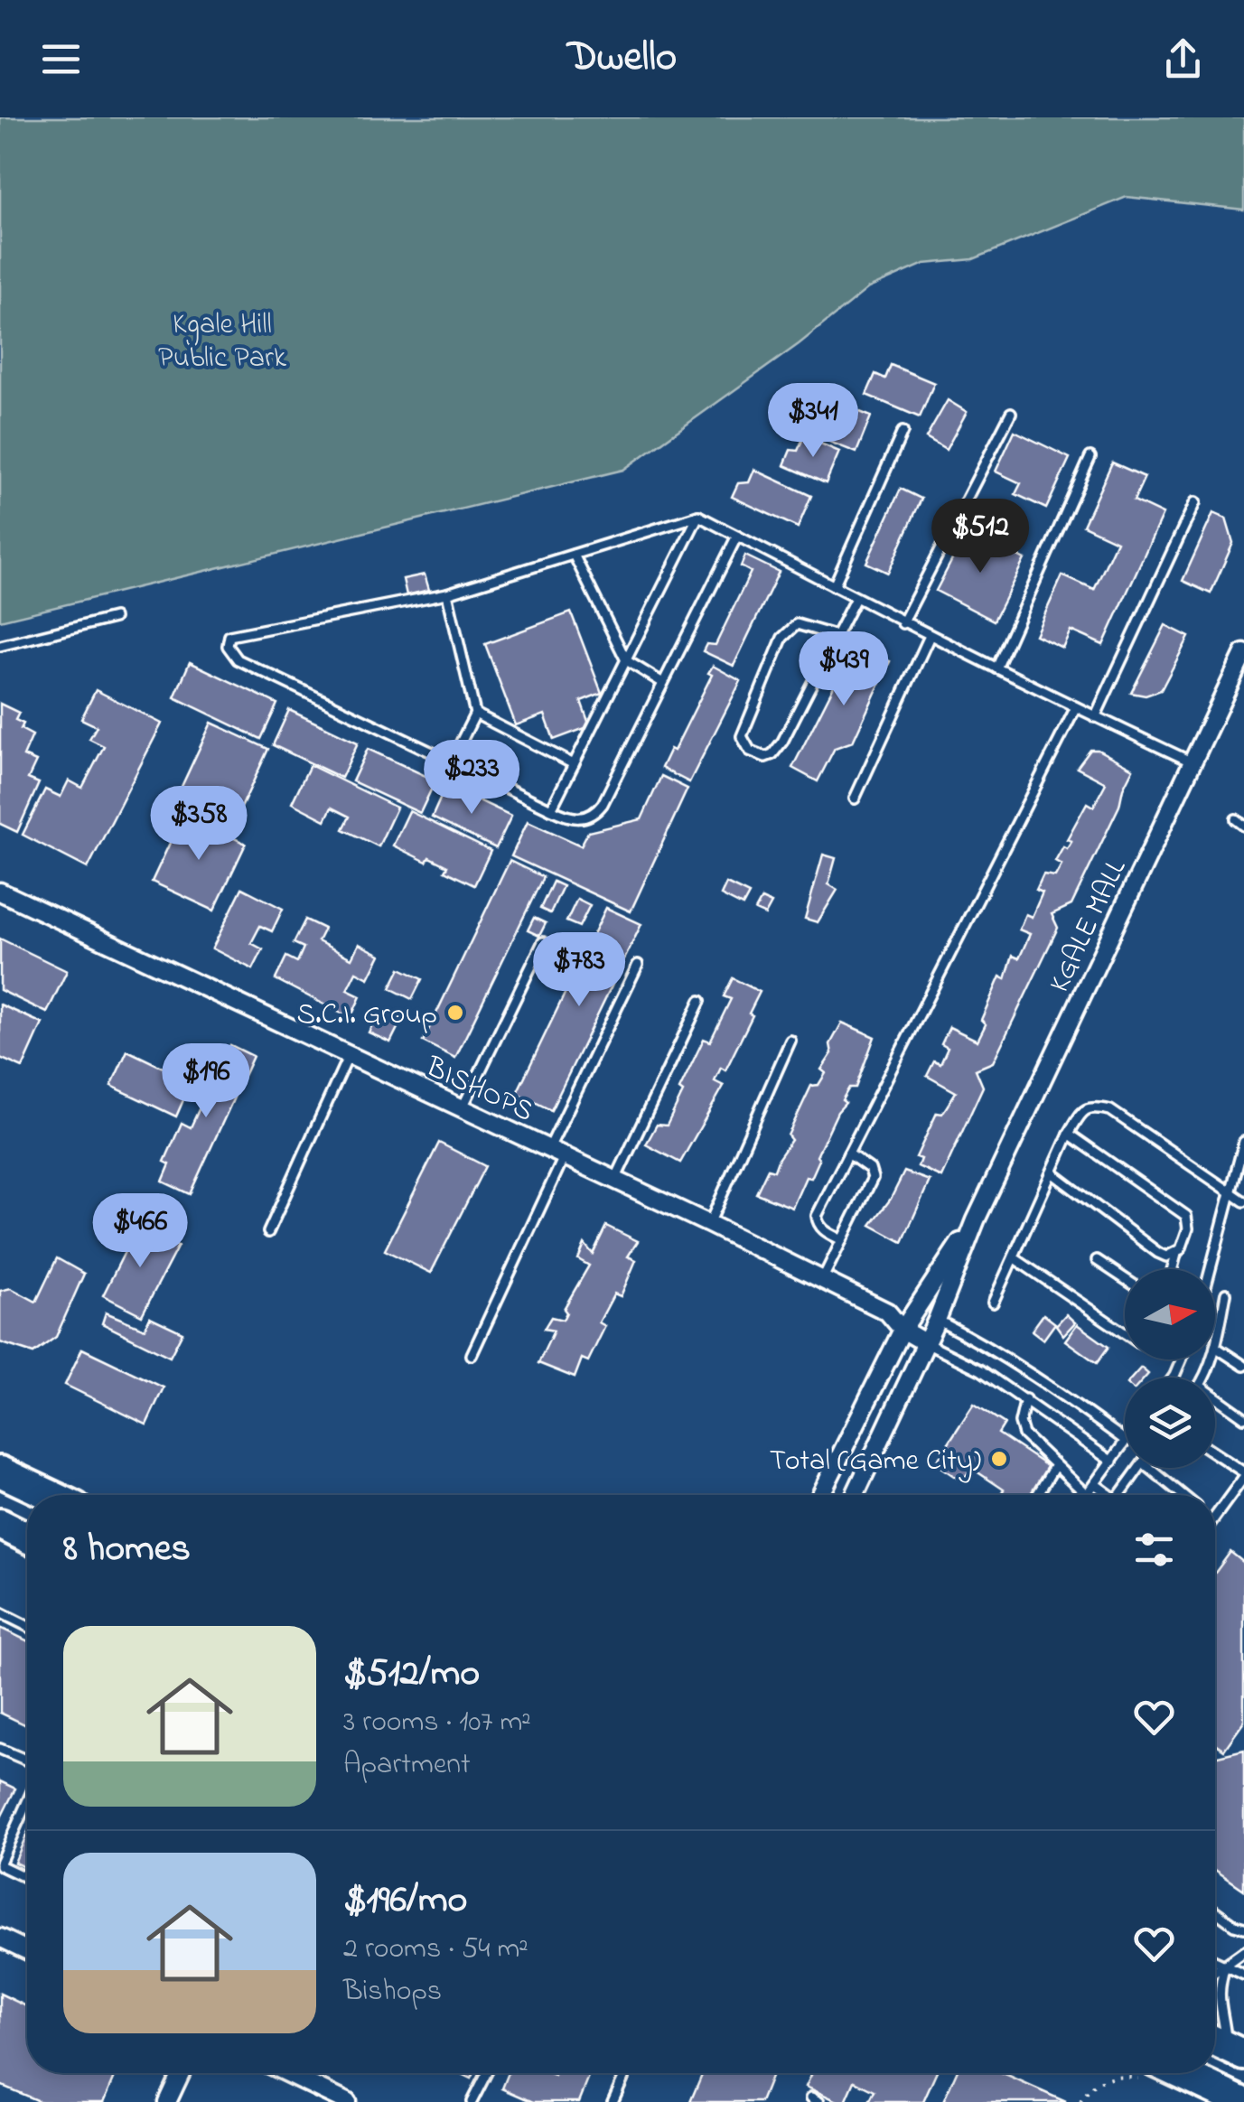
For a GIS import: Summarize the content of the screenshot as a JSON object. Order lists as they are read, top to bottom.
{
  "streets": {
    "street": ["KGALE MALL", "BISHOPS"]
  },
  "crossings": [
    ["KGALE MALL", "BISHOPS"]
  ],
  "parks": ["Kgale Hill Public Park"],
  "places": ["S.C.I. Group", "Total (Game City)"],
  "north": "right",
  "page": {
    "header": "Dwello",
    "price": [
      "$341",
      "$512",
      "$439",
      "$233",
      "$358",
      "$783",
      "$196",
      "$466"
    ],
    "heading": "8 homes",
    "list": [
      {
        "name": "$512/mo",
        "note": "3 rooms · 107 m² · Apartment"
      },
      {
        "name": "$196/mo",
        "note": "2 rooms · 54 m² · Bishops"
      }
    ]
  }
}
